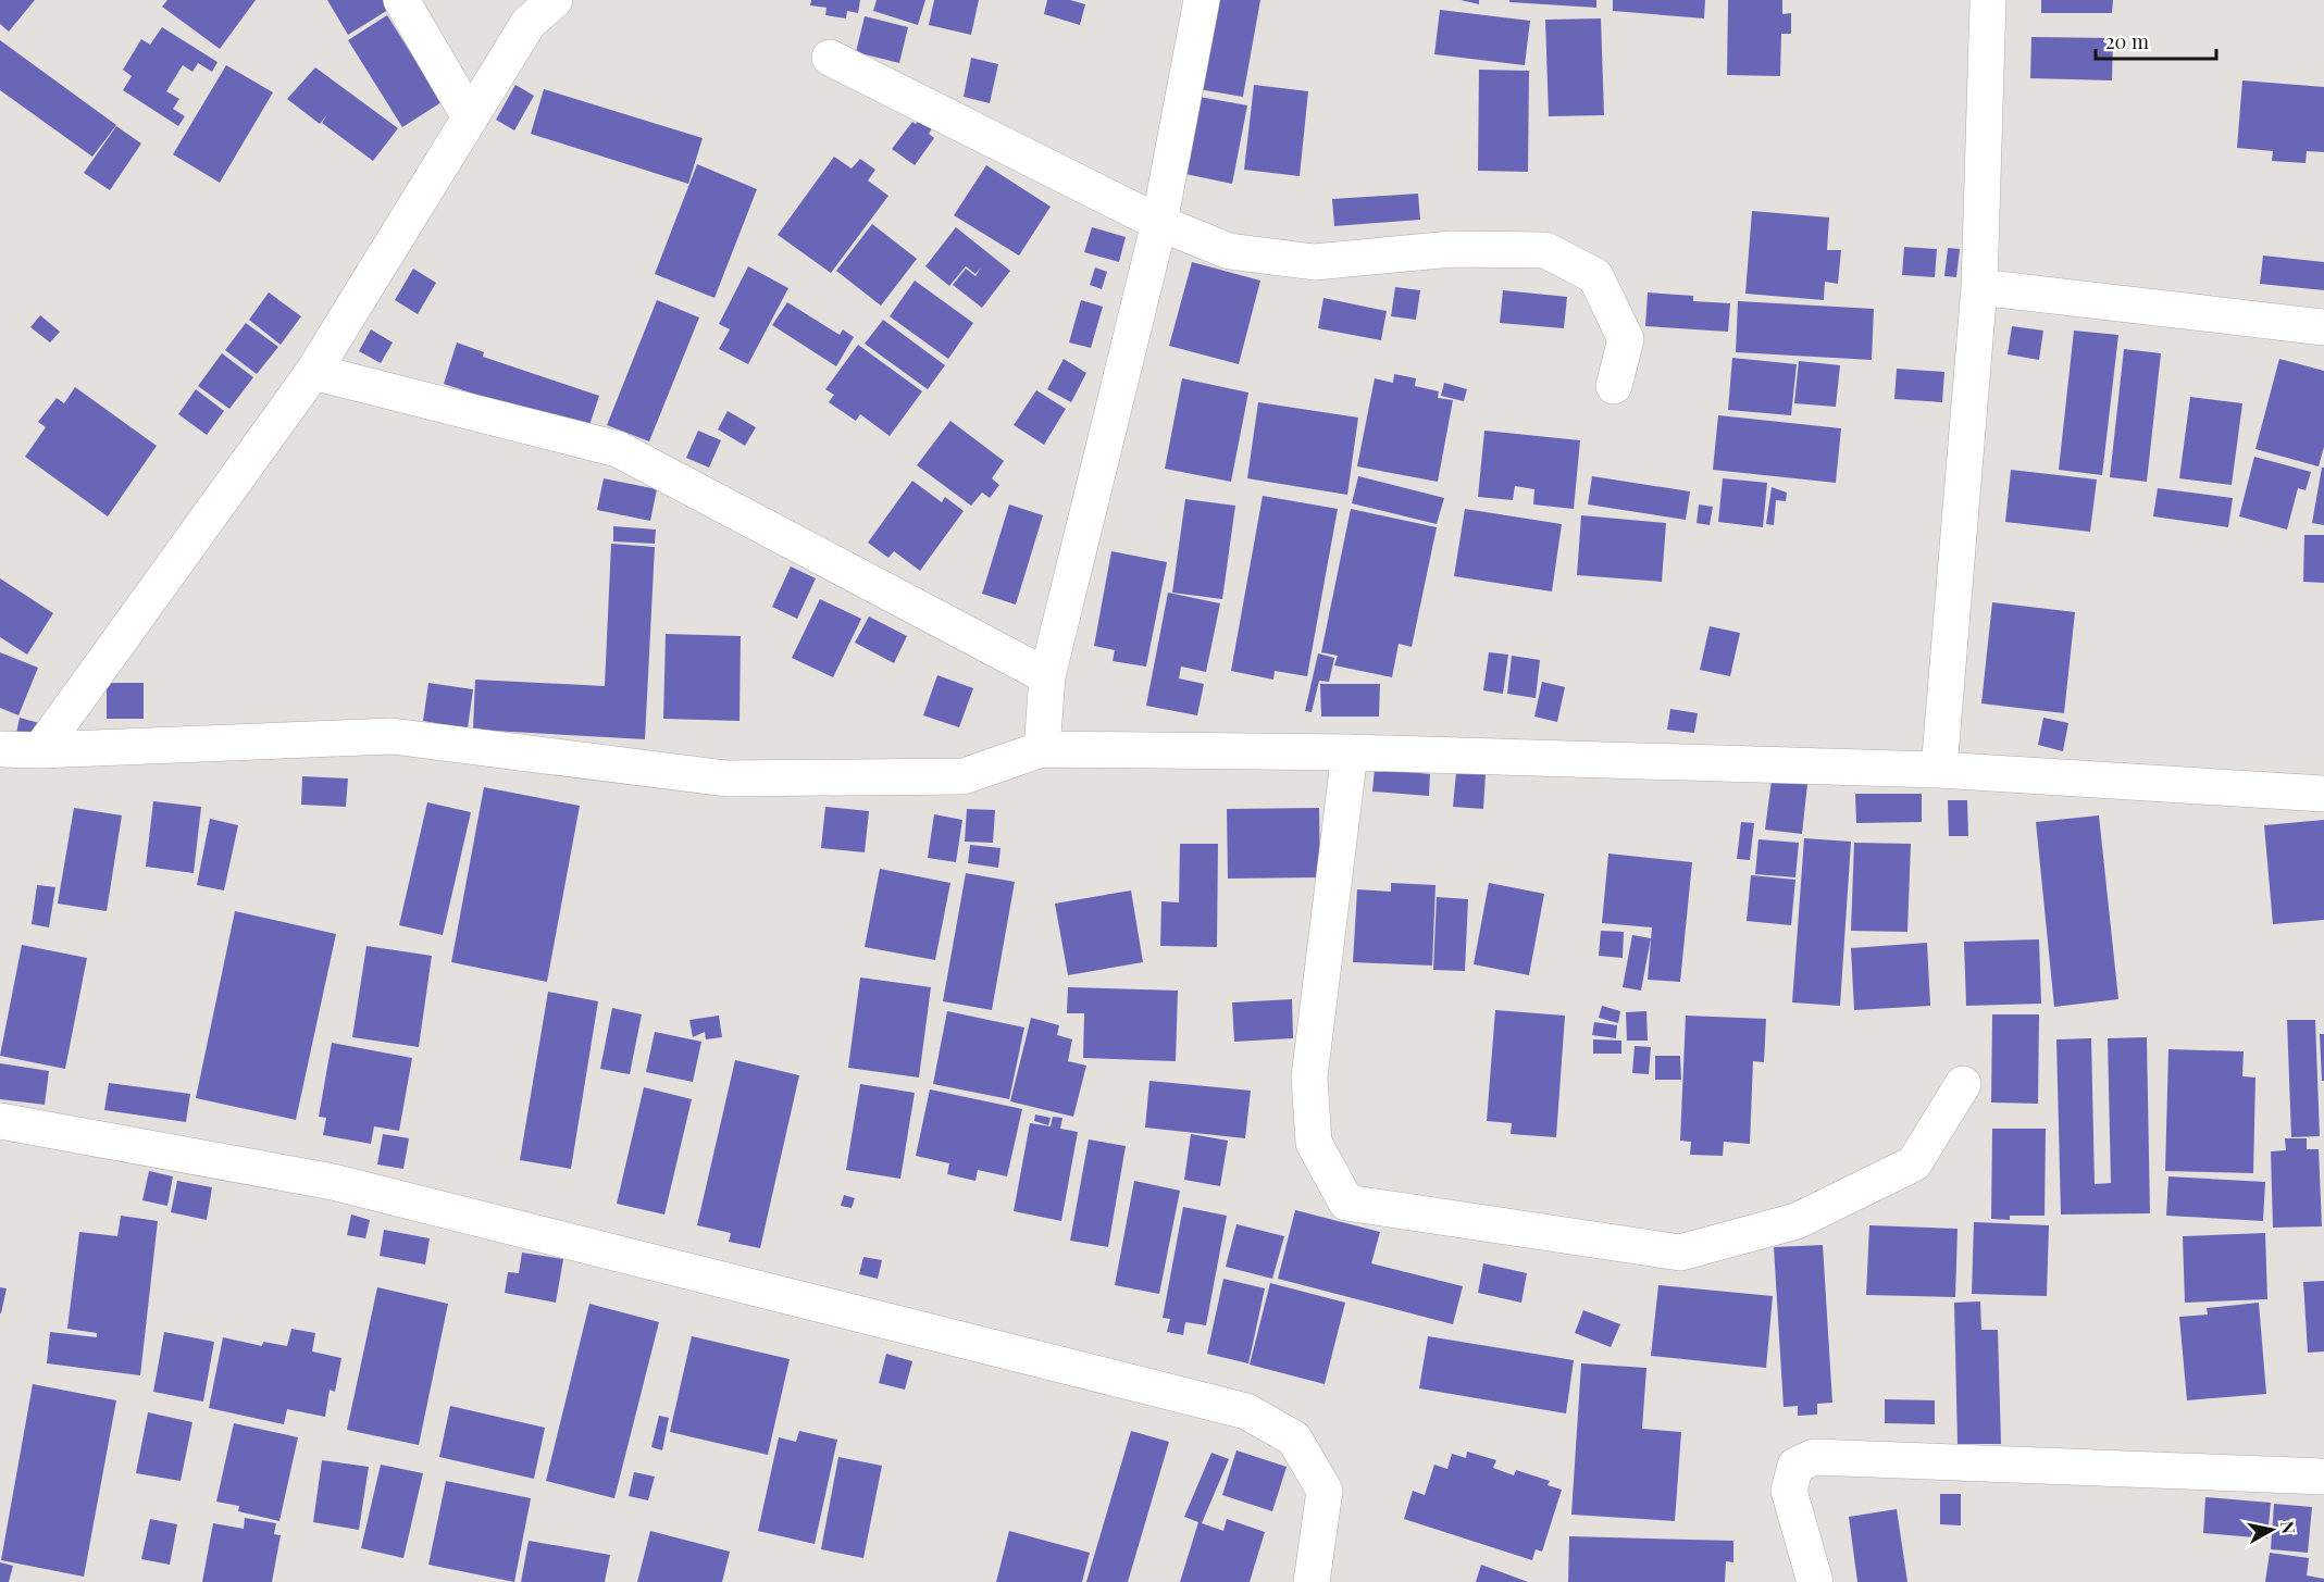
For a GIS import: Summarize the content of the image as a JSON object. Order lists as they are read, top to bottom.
{
  "scale_bar": "20 m",
  "north": "right"
}
